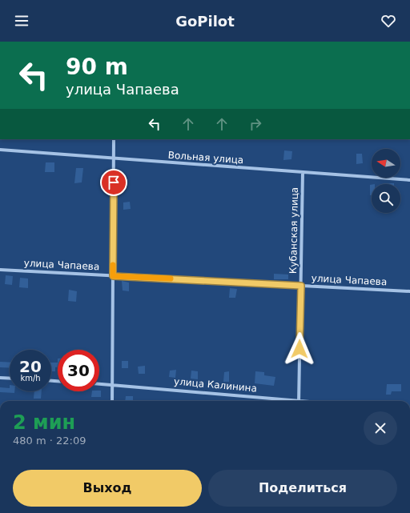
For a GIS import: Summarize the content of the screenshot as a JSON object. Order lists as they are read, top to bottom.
{
  "streets": {
    "street": [
      "Вольная улица",
      "Кубанская улица",
      "улица Чапаева",
      "улица Калинина"
    ]
  },
  "crossings": [
    ["Вольная улица", "Кубанская улица"],
    ["Кубанская улица", "улица Чапаева"],
    ["Кубанская улица", "улица Калинина"]
  ],
  "north": "left",
  "page": {
    "header": "GoPilot",
    "turn": ["90 m", "улица Чапаева"],
    "speed": "20 km/h",
    "limit": "30",
    "heading": ["2 мин", "480 m · 22:09"],
    "buttons": ["Выход", "Поделиться"]
  }
}
